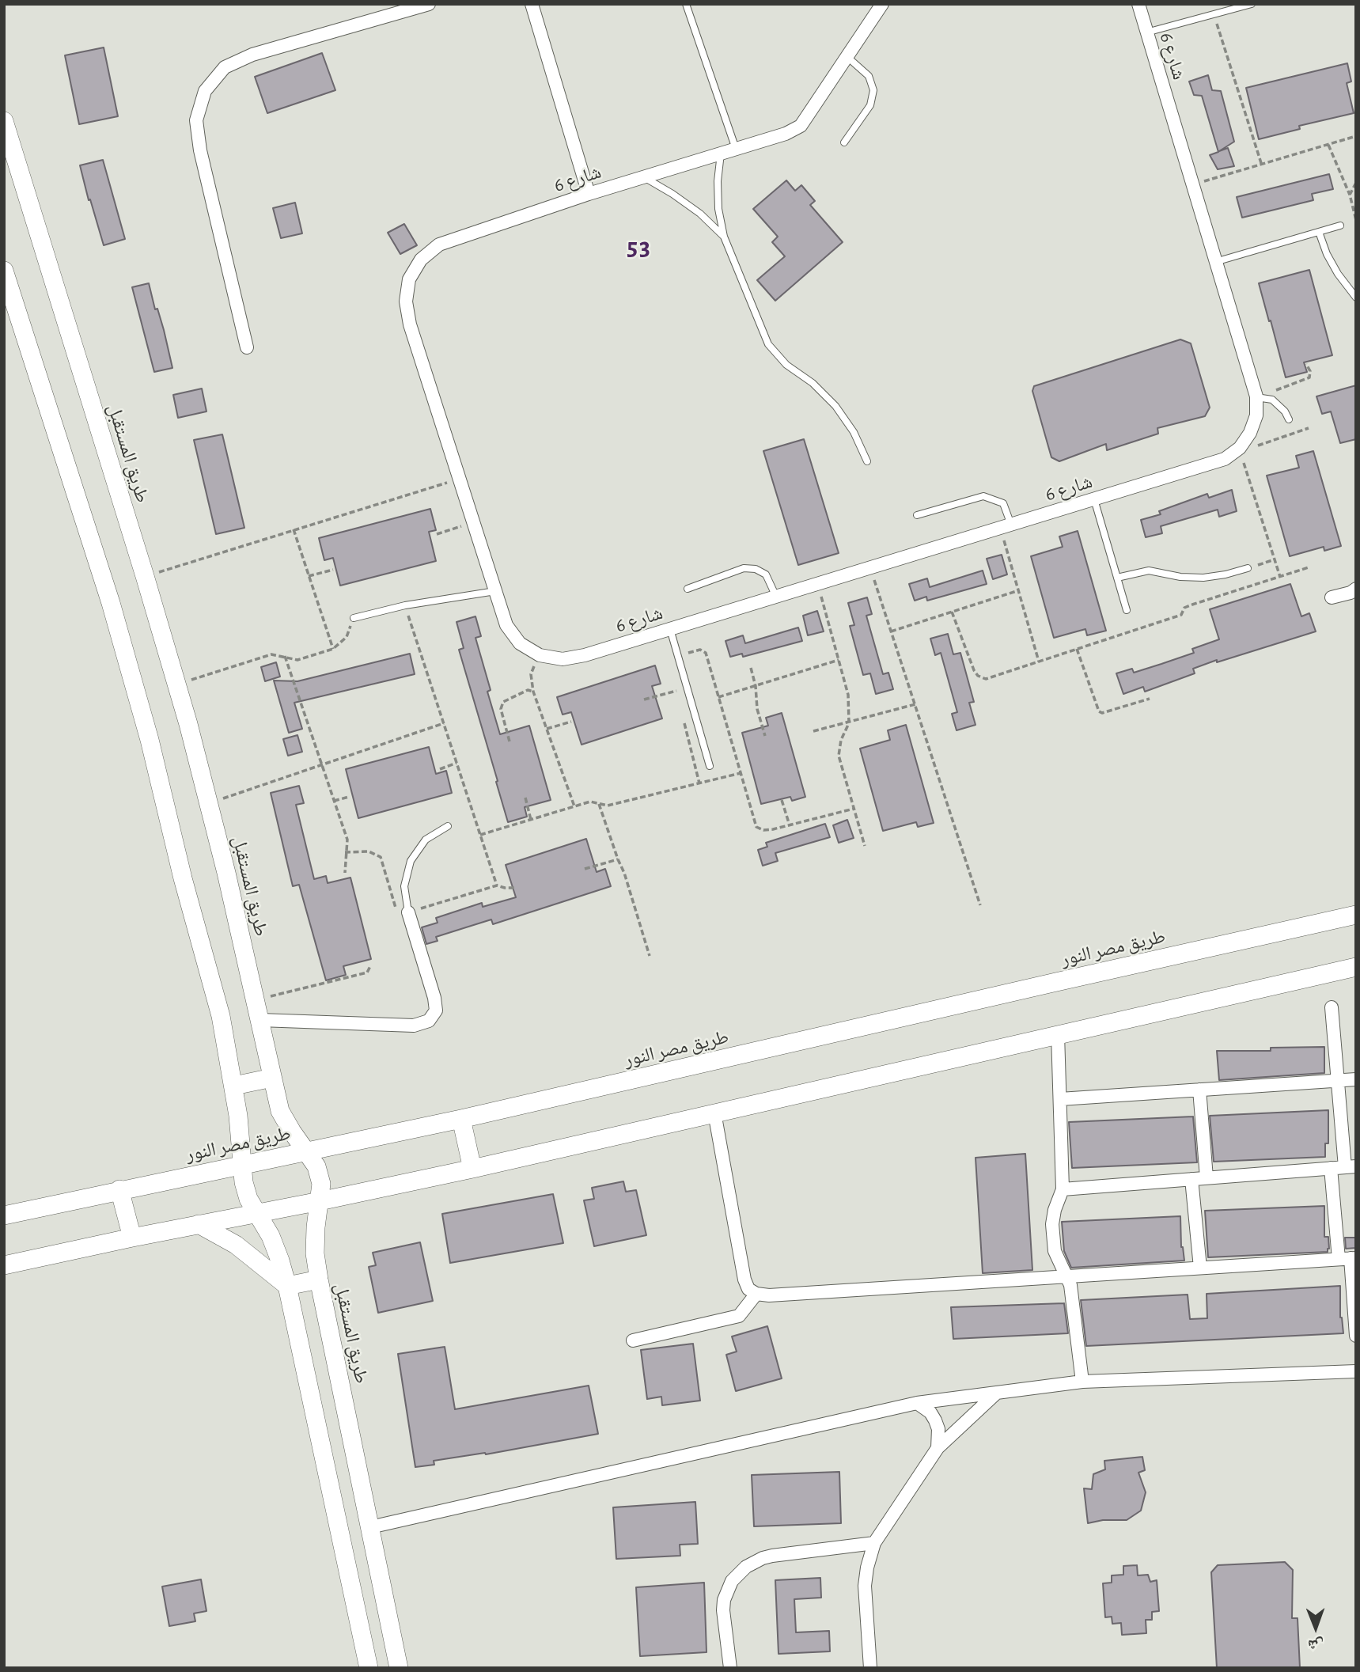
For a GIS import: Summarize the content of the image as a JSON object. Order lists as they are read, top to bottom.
{
  "streets": {
    "street": ["شارع 6", "طريق المستقبل", "طريق مصر النور"]
  },
  "crossings": [
    ["طريق المستقبل", "طريق مصر النور"]
  ],
  "districts": ["53"],
  "north": "bottom"
}
